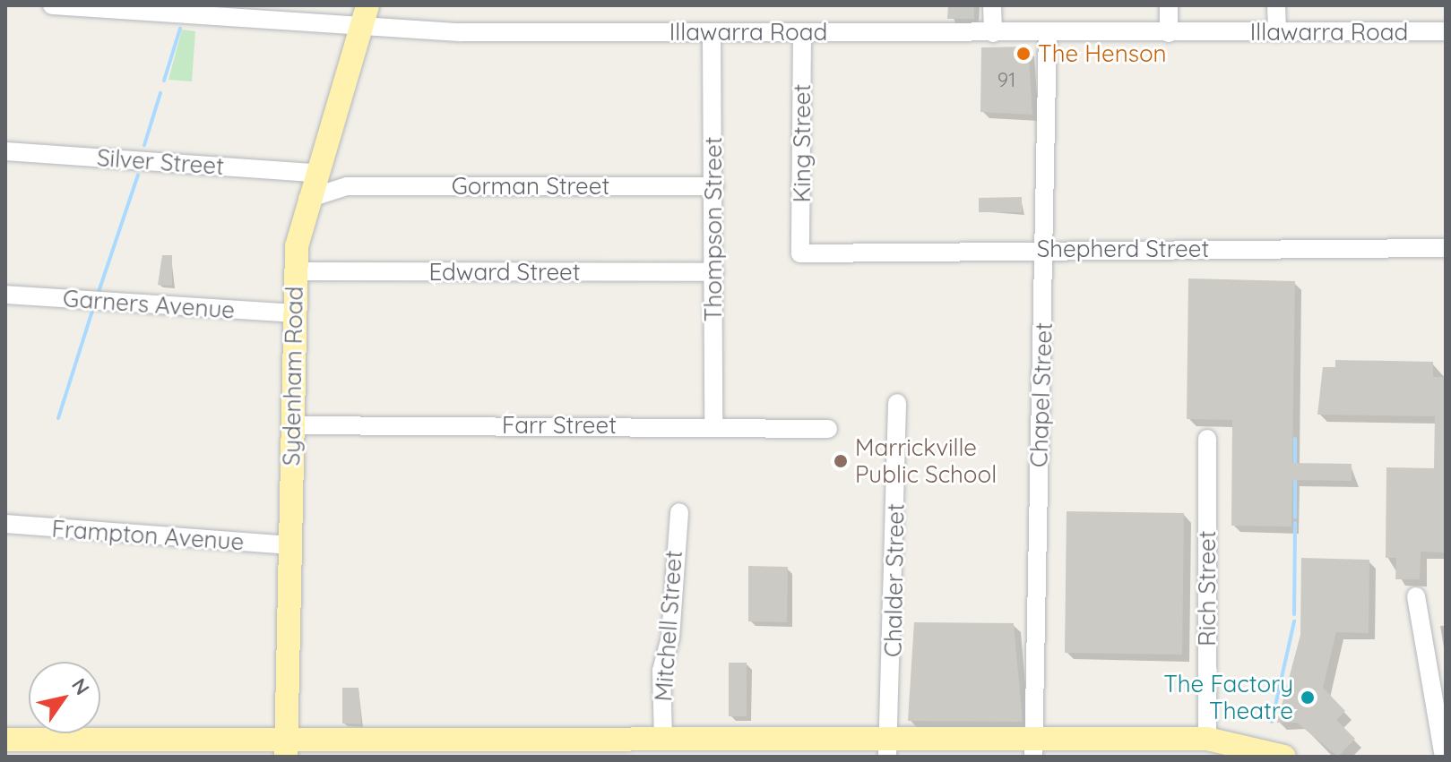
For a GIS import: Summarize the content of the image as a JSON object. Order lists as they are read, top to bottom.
{
  "streets": {
    "main road": ["Sydenham Road"],
    "street": [
      "Illawarra Road",
      "King Street",
      "Silver Street",
      "Gorman Street",
      "Thompson Street",
      "Shepherd Street",
      "Edward Street",
      "Garners Avenue",
      "Chapel Street",
      "Farr Street",
      "Frampton Avenue",
      "Chalder Street",
      "Rich Street",
      "Mitchell Street"
    ]
  },
  "crossings": [
    ["Illawarra Road", "King Street"],
    ["Illawarra Road", "Thompson Street"],
    ["Illawarra Road", "Sydenham Road"],
    ["Illawarra Road", "Chapel Street"],
    ["King Street", "Shepherd Street"],
    ["Silver Street", "Sydenham Road"],
    ["Gorman Street", "Thompson Street"],
    ["Gorman Street", "Sydenham Road"],
    ["Thompson Street", "Edward Street"],
    ["Thompson Street", "Farr Street"],
    ["Shepherd Street", "Chapel Street"],
    ["Edward Street", "Sydenham Road"],
    ["Garners Avenue", "Sydenham Road"],
    ["Sydenham Road", "Farr Street"],
    ["Sydenham Road", "Frampton Avenue"]
  ],
  "places": ["The Henson", "Marrickville Public School", "The Factory Theatre"],
  "house_numbers": ["91"],
  "north": "top right"
}
